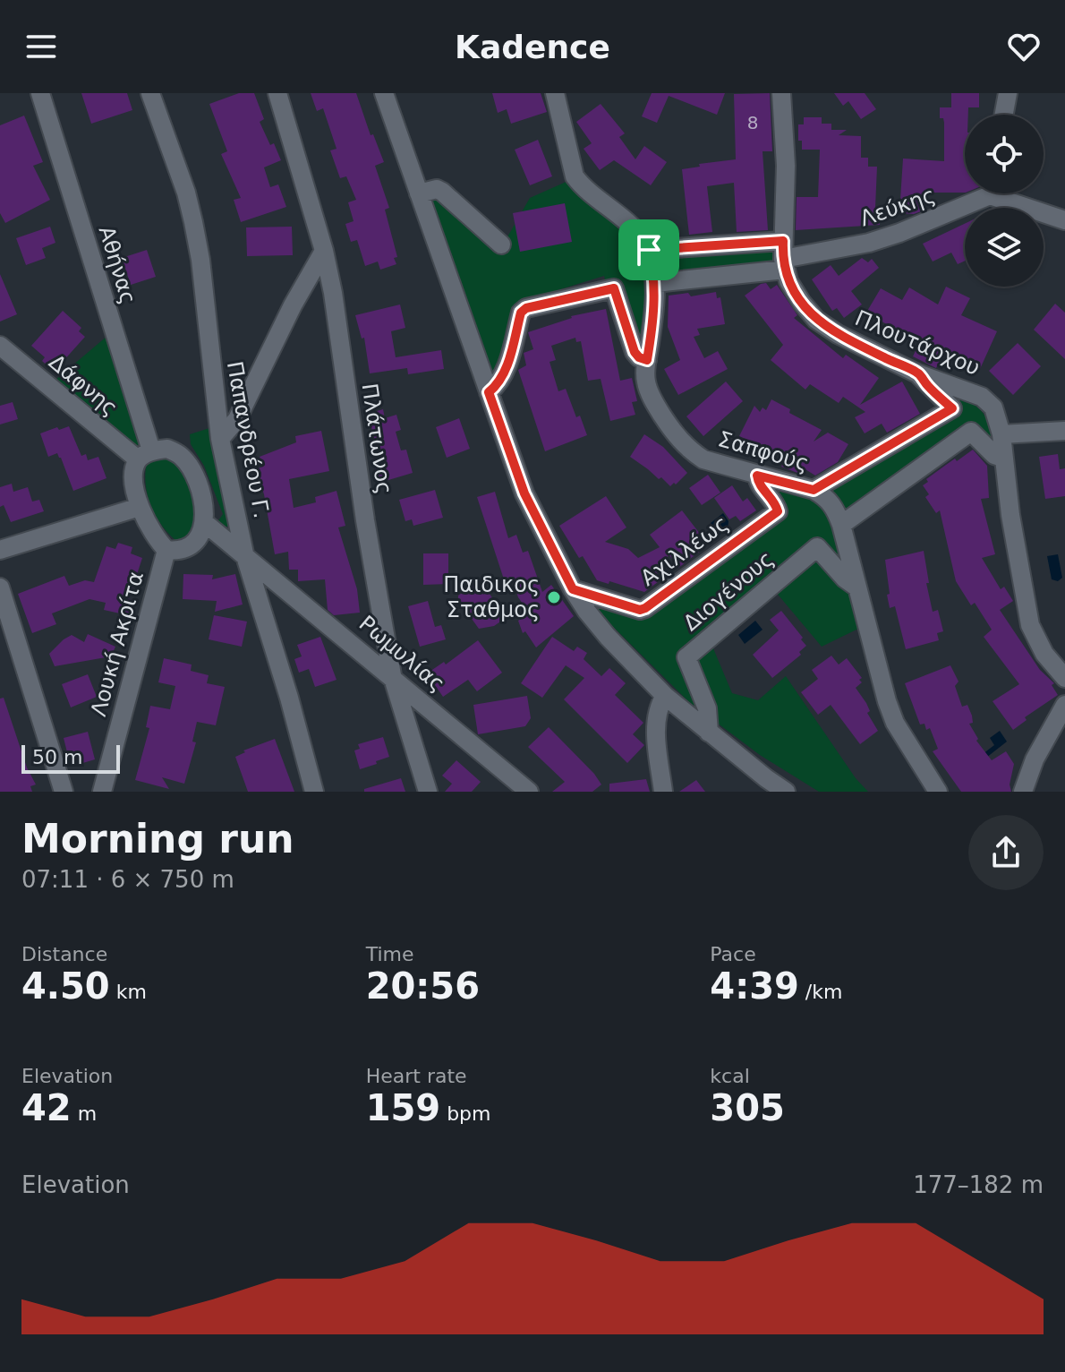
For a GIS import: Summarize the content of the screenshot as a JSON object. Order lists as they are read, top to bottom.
{
  "streets": {
    "street": [
      "Λεύκης",
      "Αθήνας",
      "Πλουτάρχου",
      "Δάφνης",
      "Πλάτωνος",
      "Παπανδρέου Γ.",
      "Σαπφούς",
      "Αχιλλέως",
      "Διογένους",
      "Λουκή Ακρίτα",
      "Ρωμυλίας"
    ]
  },
  "crossings": [
    ["Λεύκης", "Πλουτάρχου"],
    ["Λεύκης", "Σαπφούς"],
    ["Αθήνας", "Δάφνης"],
    ["Αθήνας", "Λουκή Ακρίτα"],
    ["Αθήνας", "Ρωμυλίας"],
    ["Δάφνης", "Λουκή Ακρίτα"],
    ["Δάφνης", "Ρωμυλίας"],
    ["Πλάτωνος", "Ρωμυλίας"],
    ["Παπανδρέου Γ.", "Ρωμυλίας"],
    ["Σαπφούς", "Αχιλλέως"],
    ["Σαπφούς", "Διογένους"],
    ["Λουκή Ακρίτα", "Ρωμυλίας"]
  ],
  "places": ["Παιδικος Σταθμος"],
  "house_numbers": ["8"],
  "scale_bar": "50 m",
  "page": {
    "header": "Kadence",
    "scale": "50 m",
    "heading": ["Morning run", "07:11 · 6 × 750 m"],
    "stats": [
      ["Distance", "4.50 km"],
      ["Time", "20:56"],
      ["Pace", "4:39 /km"],
      ["Elevation", "42 m"],
      ["Heart rate", "159 bpm"],
      ["kcal", "305"]
    ],
    "chart": ["Elevation", "177–182 m"]
  }
}
